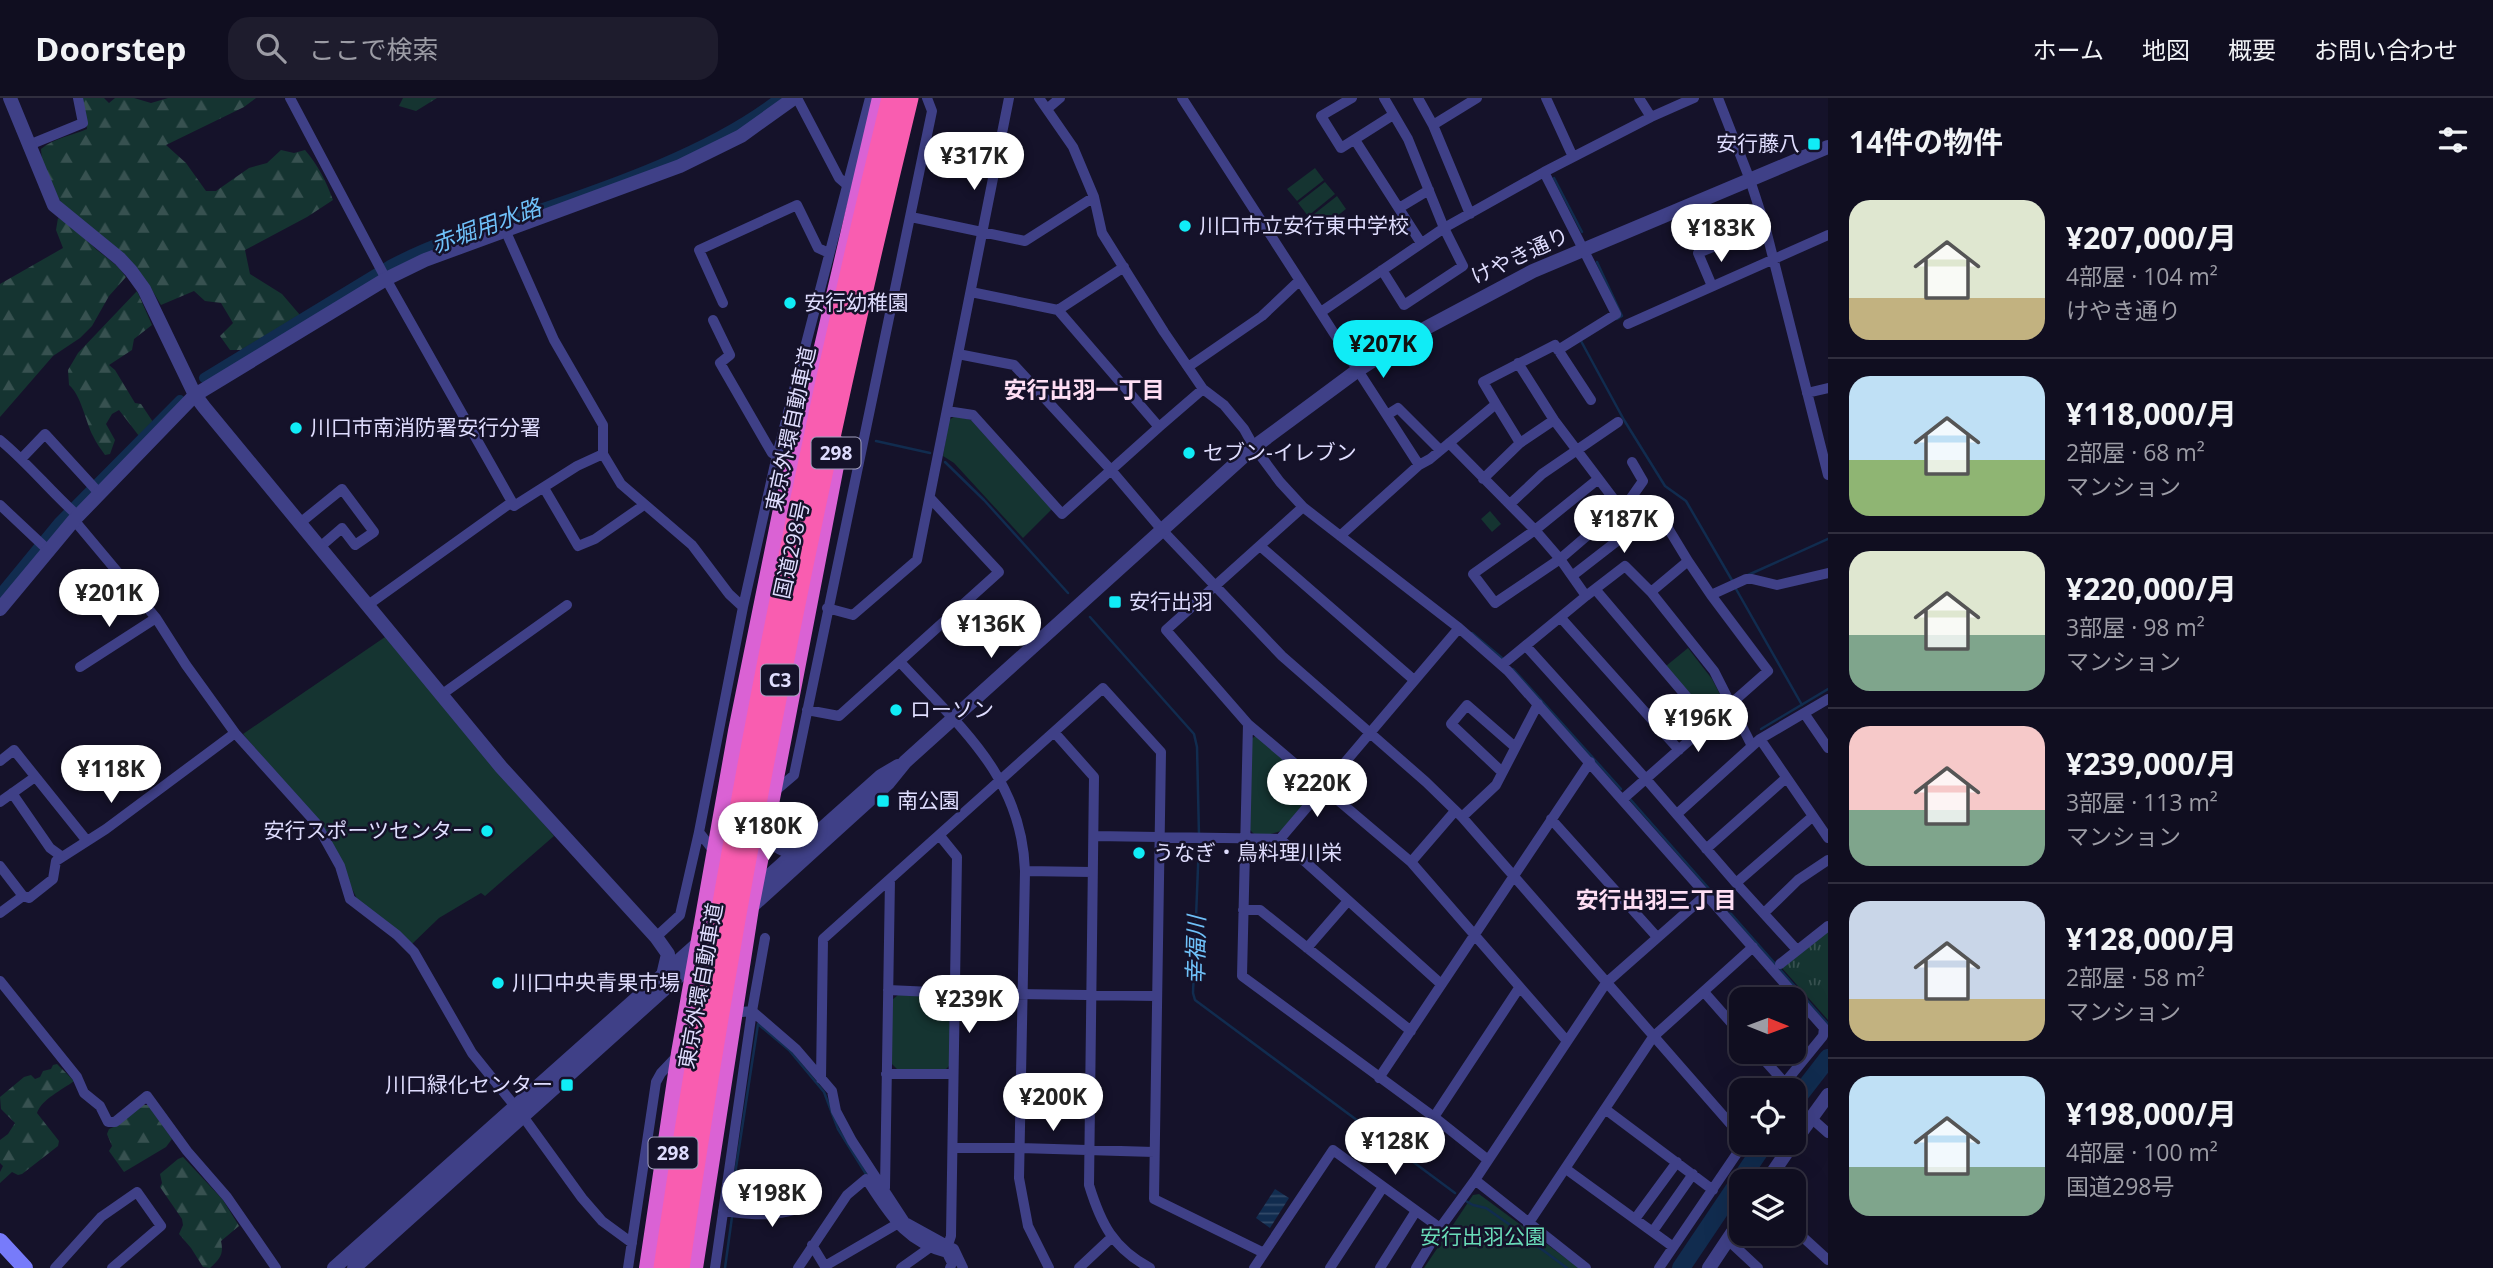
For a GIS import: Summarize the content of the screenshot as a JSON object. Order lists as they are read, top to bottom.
{
  "streets": {
    "highway": [
      "東京外環自動車道",
      "298",
      "国道298号",
      "C3"
    ],
    "street": ["けやき通り"]
  },
  "districts": ["安行出羽一丁目", "安行出羽三丁目"],
  "water": ["赤堀用水路", "幸福川"],
  "parks": ["安行出羽公園"],
  "places": {
    "transit": [
      "安行藤八",
      "安行出羽",
      "南公園",
      "川口緑化センター"
    ],
    "other": [
      "川口市立安行東中学校",
      "安行幼稚園",
      "川口市南消防署安行分署",
      "セブン-イレブン",
      "ローソン",
      "安行スポーツセンター",
      "うなぎ・鳥料理川栄",
      "川口中央青果市場"
    ]
  },
  "north": "right",
  "page": {
    "header": "Doorstep",
    "search": "ここで検索",
    "nav": [
      "ホーム",
      "地図",
      "概要",
      "お問い合わせ"
    ],
    "heading": "14件の物件",
    "price": [
      "¥317K",
      "¥183K",
      "¥207K",
      "¥187K",
      "¥201K",
      "¥136K",
      "¥196K",
      "¥118K",
      "¥220K",
      "¥180K",
      "¥239K",
      "¥200K",
      "¥128K",
      "¥198K"
    ],
    "list": [
      {
        "name": "¥207,000/月",
        "note": "4部屋 · 104 m² · けやき通り"
      },
      {
        "name": "¥118,000/月",
        "note": "2部屋 · 68 m² · マンション"
      },
      {
        "name": "¥220,000/月",
        "note": "3部屋 · 98 m² · マンション"
      },
      {
        "name": "¥239,000/月",
        "note": "3部屋 · 113 m² · マンション"
      },
      {
        "name": "¥128,000/月",
        "note": "2部屋 · 58 m² · マンション"
      },
      {
        "name": "¥198,000/月",
        "note": "4部屋 · 100 m² · 国道298号"
      }
    ]
  }
}
